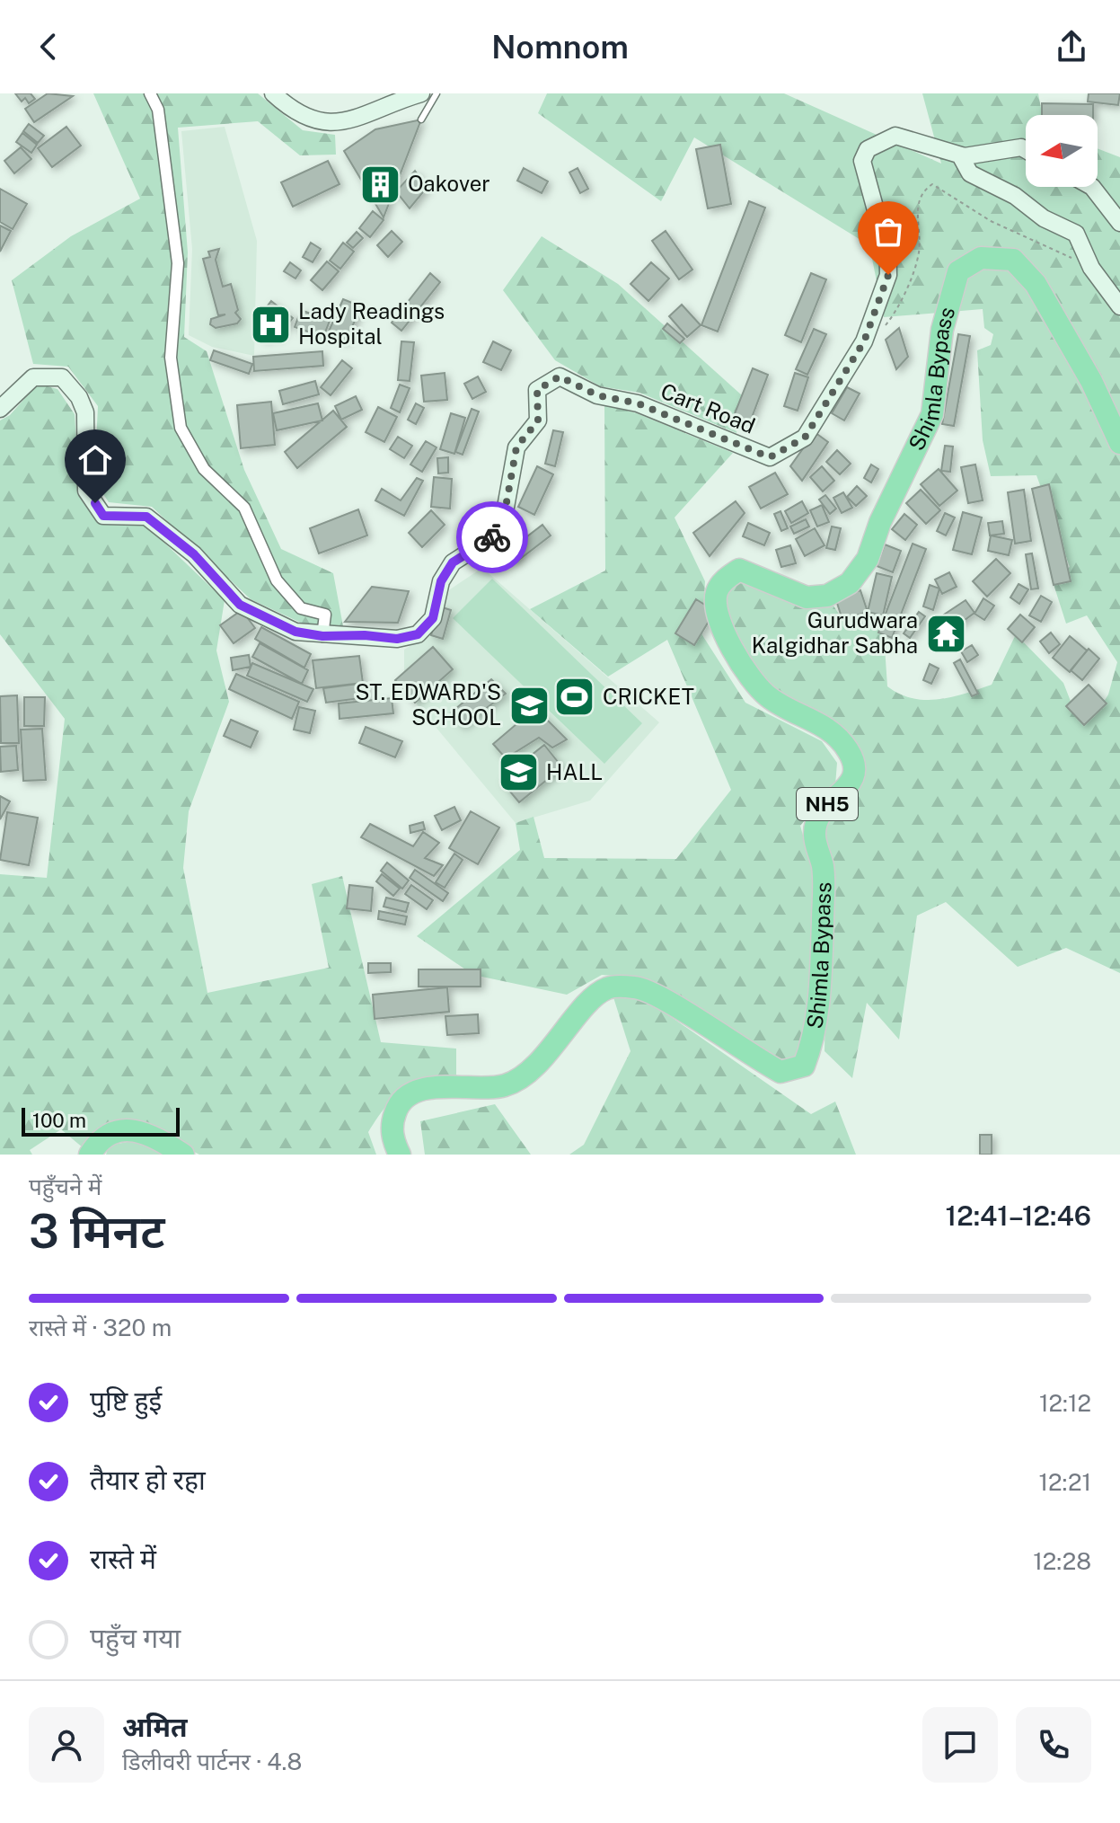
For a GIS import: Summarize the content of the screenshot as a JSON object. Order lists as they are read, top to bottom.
{
  "streets": {
    "highway": ["Shimla Bypass", "NH5"],
    "main road": ["Cart Road"]
  },
  "places": {
    "building": ["Oakover"],
    "hospital": ["Lady Readings Hospital"],
    "temple": ["Gurudwara Kalgidhar Sabha"],
    "sports": ["CRICKET"],
    "school or university": ["ST. EDWARD'S SCHOOL", "HALL"]
  },
  "scale_bar": "100 m",
  "north": "left",
  "page": {
    "header": "Nomnom",
    "scale": "100 m",
    "heading": ["3 मिनट", "पहुँचने में", "12:41–12:46"],
    "panel": ["अमित", "डिलीवरी पार्टनर · 4.8"],
    "bar": "रास्ते में · 320 m",
    "list": [
      ["पुष्टि हुई", "12:12"],
      ["तैयार हो रहा", "12:21"],
      ["रास्ते में", "12:28"],
      "पहुँच गया"
    ]
  }
}
